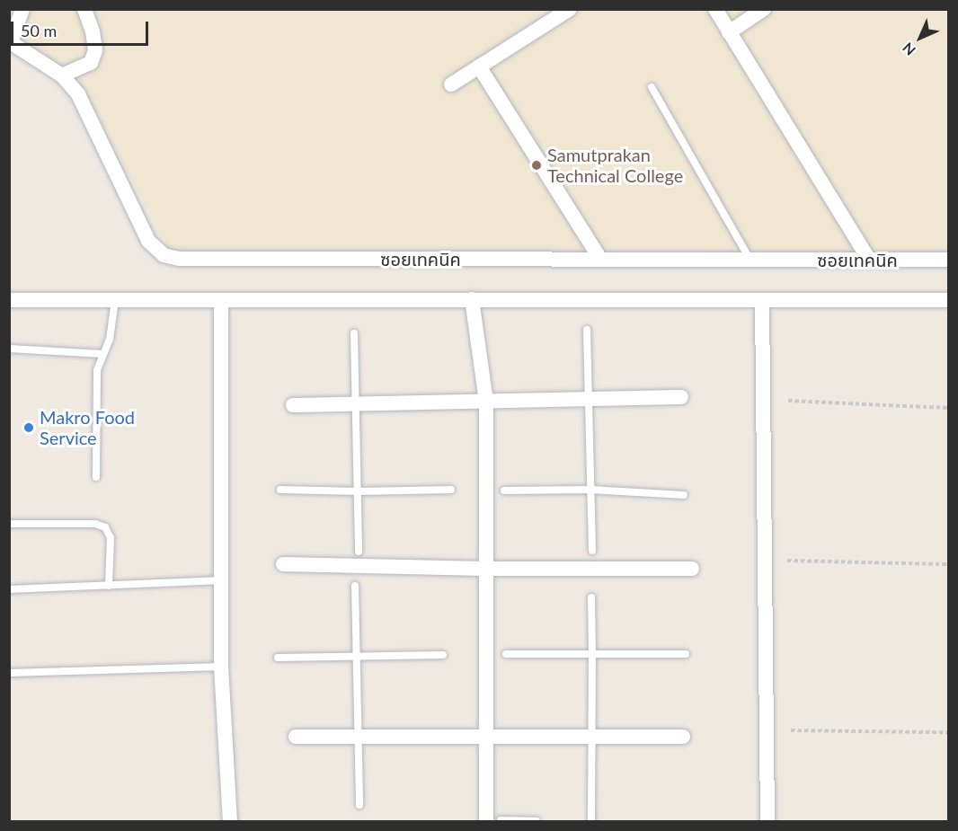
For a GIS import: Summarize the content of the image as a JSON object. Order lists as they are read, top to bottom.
{
  "streets": {
    "street": ["ซอยเทคนิค"]
  },
  "places": ["Samutprakan Technical College", "Makro Food Service"],
  "scale_bar": "50 m",
  "north": "bottom left"
}
